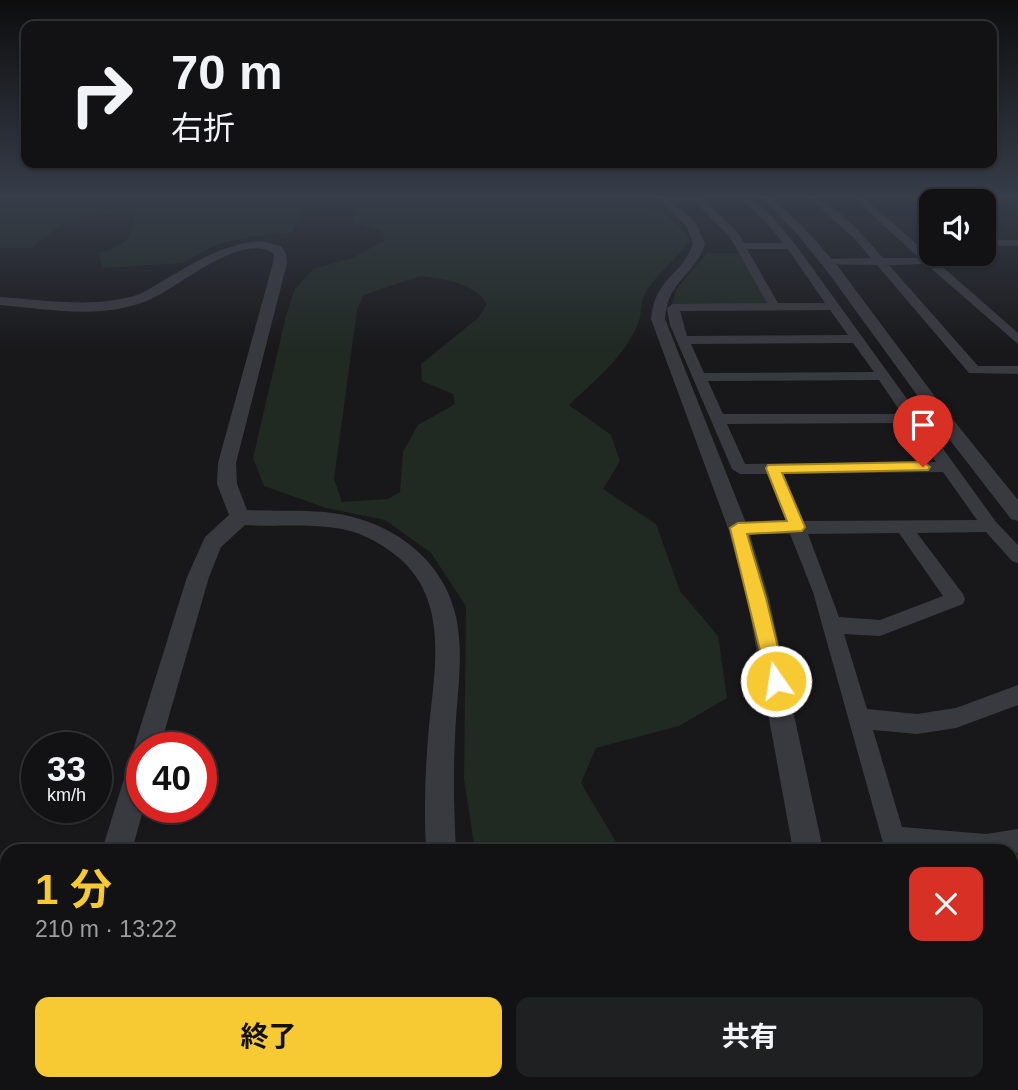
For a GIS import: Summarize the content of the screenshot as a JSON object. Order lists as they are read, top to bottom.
{
  "page": {
    "turn": ["70 m", "右折"],
    "speed": "33 km/h",
    "limit": "40",
    "heading": ["1 分", "210 m · 13:22"],
    "buttons": ["終了", "共有"]
  }
}
